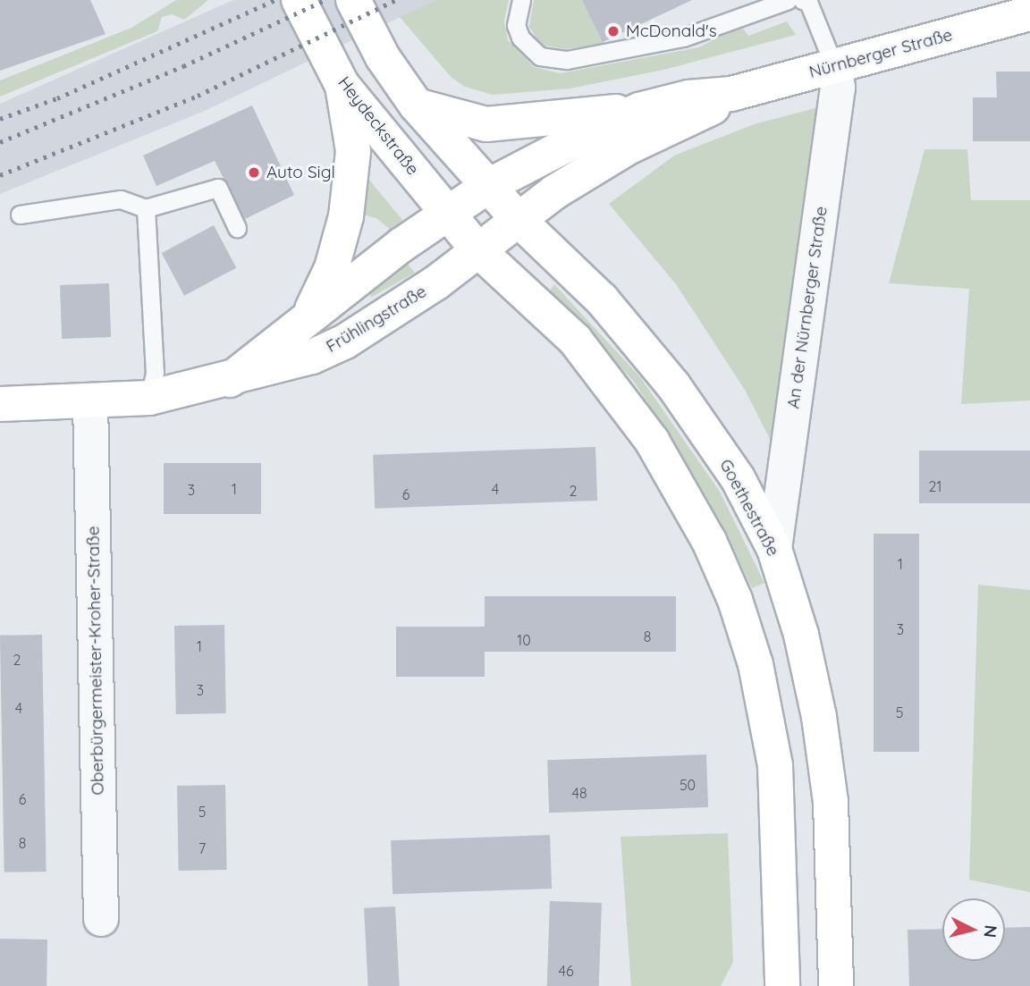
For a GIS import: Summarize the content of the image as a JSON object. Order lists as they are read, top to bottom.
{
  "streets": {
    "main road": [
      "Nürnberger Straße",
      "Heydeckstraße",
      "Frühlingstraße",
      "Goethestraße"
    ],
    "street": ["An der Nürnberger Straße", "Oberbürgermeister-Kroher-Straße"]
  },
  "crossings": [
    ["Nürnberger Straße", "Heydeckstraße"],
    ["Nürnberger Straße", "An der Nürnberger Straße"],
    ["Nürnberger Straße", "Frühlingstraße"],
    ["Nürnberger Straße", "Goethestraße"],
    ["Heydeckstraße", "Frühlingstraße"],
    ["An der Nürnberger Straße", "Goethestraße"],
    ["Frühlingstraße", "Goethestraße"],
    ["Frühlingstraße", "Oberbürgermeister-Kroher-Straße"]
  ],
  "places": ["McDonald's", "Auto Sigl"],
  "house_numbers": [
    "21",
    "1",
    "4",
    "3",
    "2",
    "6",
    "1",
    "3",
    "8",
    "10",
    "1",
    "2",
    "3",
    "4",
    "5",
    "50",
    "48",
    "6",
    "5",
    "8",
    "7",
    "46"
  ],
  "north": "right"
}
